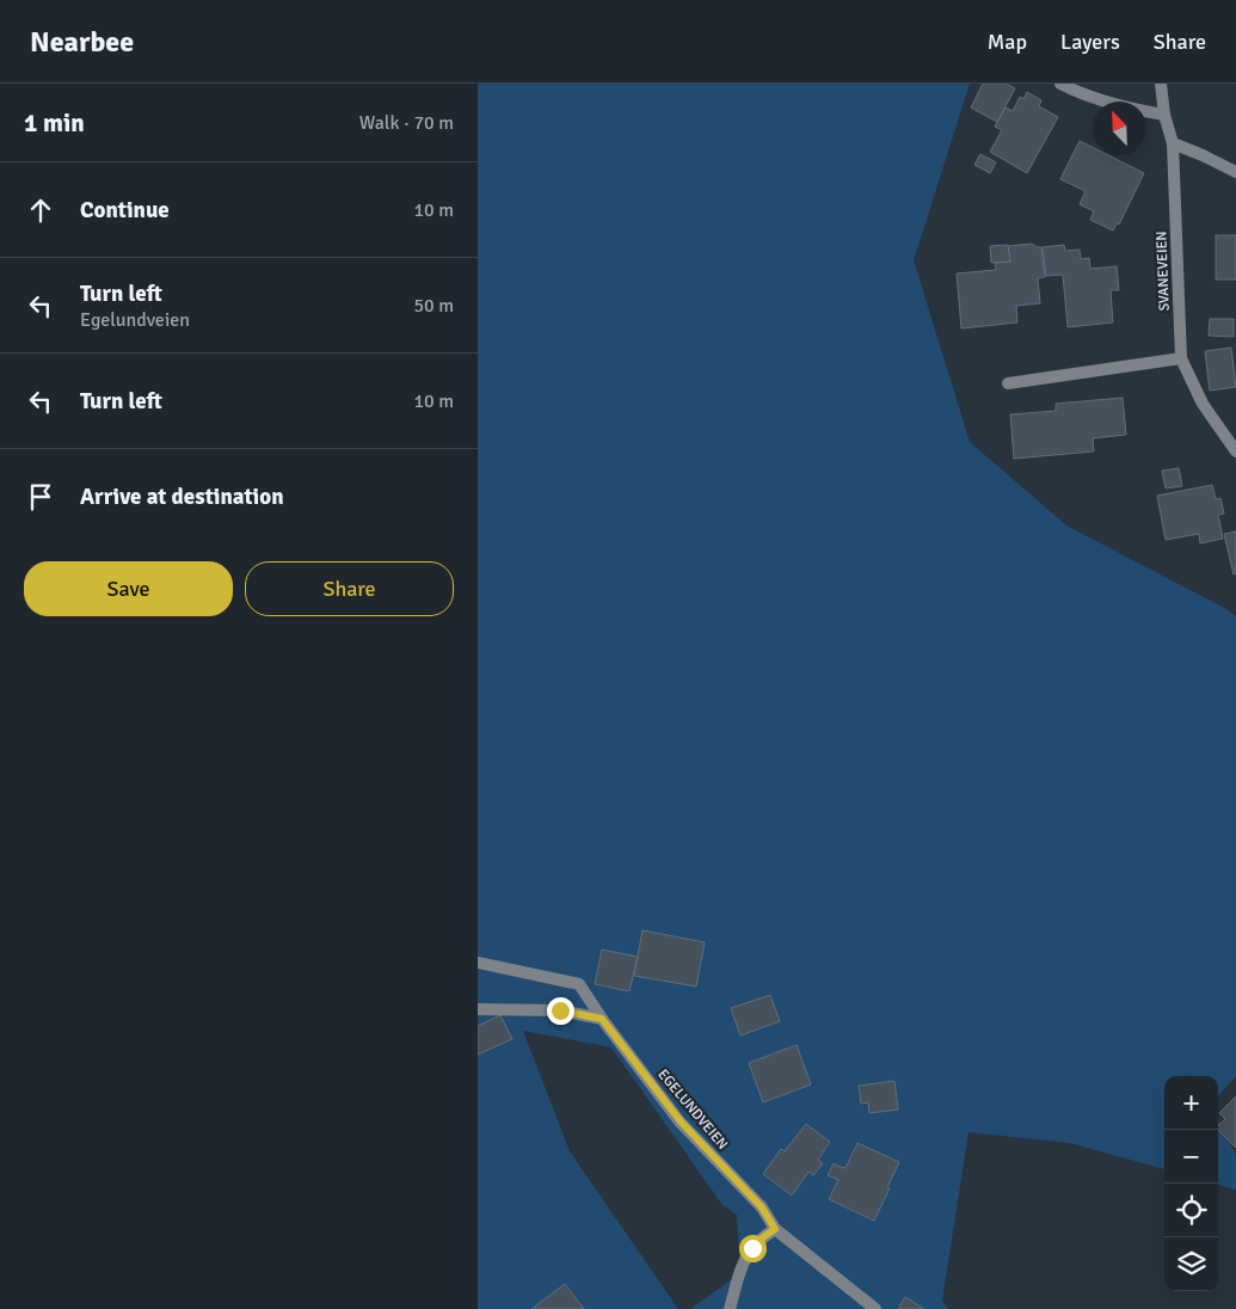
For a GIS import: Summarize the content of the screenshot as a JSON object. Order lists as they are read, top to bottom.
{
  "streets": {
    "street": ["SVANEVEIEN", "EGELUNDVEIEN"]
  },
  "north": "top left",
  "page": {
    "header": "Nearbee",
    "nav": ["Map", "Layers", "Share"],
    "heading": ["1 min", "Walk · 70 m"],
    "list": [
      ["Continue", "10 m"],
      ["Turn left", "Egelundveien", "50 m"],
      ["Turn left", "10 m"],
      "Arrive at destination"
    ],
    "buttons": ["Save", "Share"],
    "map_buttons": ["+", "−"]
  }
}
